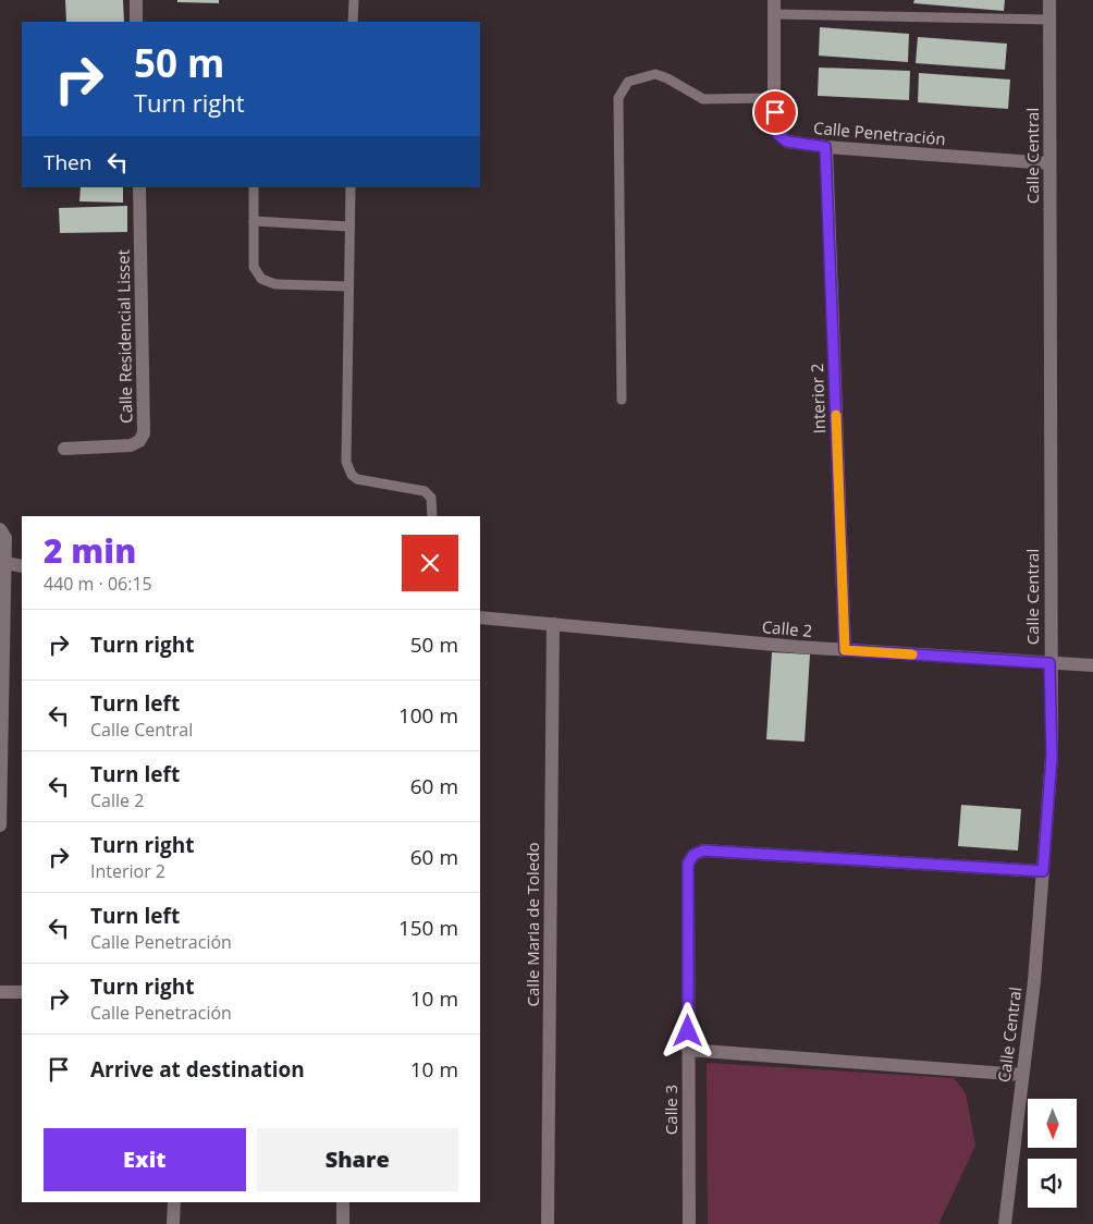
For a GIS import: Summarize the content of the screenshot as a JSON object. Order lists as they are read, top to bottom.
{
  "streets": {
    "street": [
      "Calle Penetración",
      "Calle Central",
      "Calle Residencial Lisset",
      "Interior 2",
      "Calle 2",
      "Calle Maria de Toledo",
      "Calle 3"
    ]
  },
  "crossings": [
    ["Calle Penetración", "Calle Central"],
    ["Calle Penetración", "Interior 2"],
    ["Calle Central", "Calle 2"],
    ["Calle Central", "Calle 3"],
    ["Interior 2", "Calle 2"],
    ["Calle 2", "Calle Maria de Toledo"]
  ],
  "north": "bottom",
  "page": {
    "turn": ["50 m", "Turn right"],
    "then": "Then",
    "heading": ["2 min", "440 m · 06:15"],
    "list": [
      {
        "name": "Turn right",
        "value": "50 m"
      },
      {
        "name": "Turn left",
        "note": "Calle Central",
        "value": "100 m"
      },
      {
        "name": "Turn left",
        "note": "Calle 2",
        "value": "60 m"
      },
      {
        "name": "Turn right",
        "note": "Interior 2",
        "value": "60 m"
      },
      {
        "name": "Turn left",
        "note": "Calle Penetración",
        "value": "150 m"
      },
      {
        "name": "Turn right",
        "note": "Calle Penetración",
        "value": "10 m"
      },
      {
        "name": "Arrive at destination",
        "value": "10 m"
      }
    ],
    "buttons": ["Exit", "Share"]
  }
}
